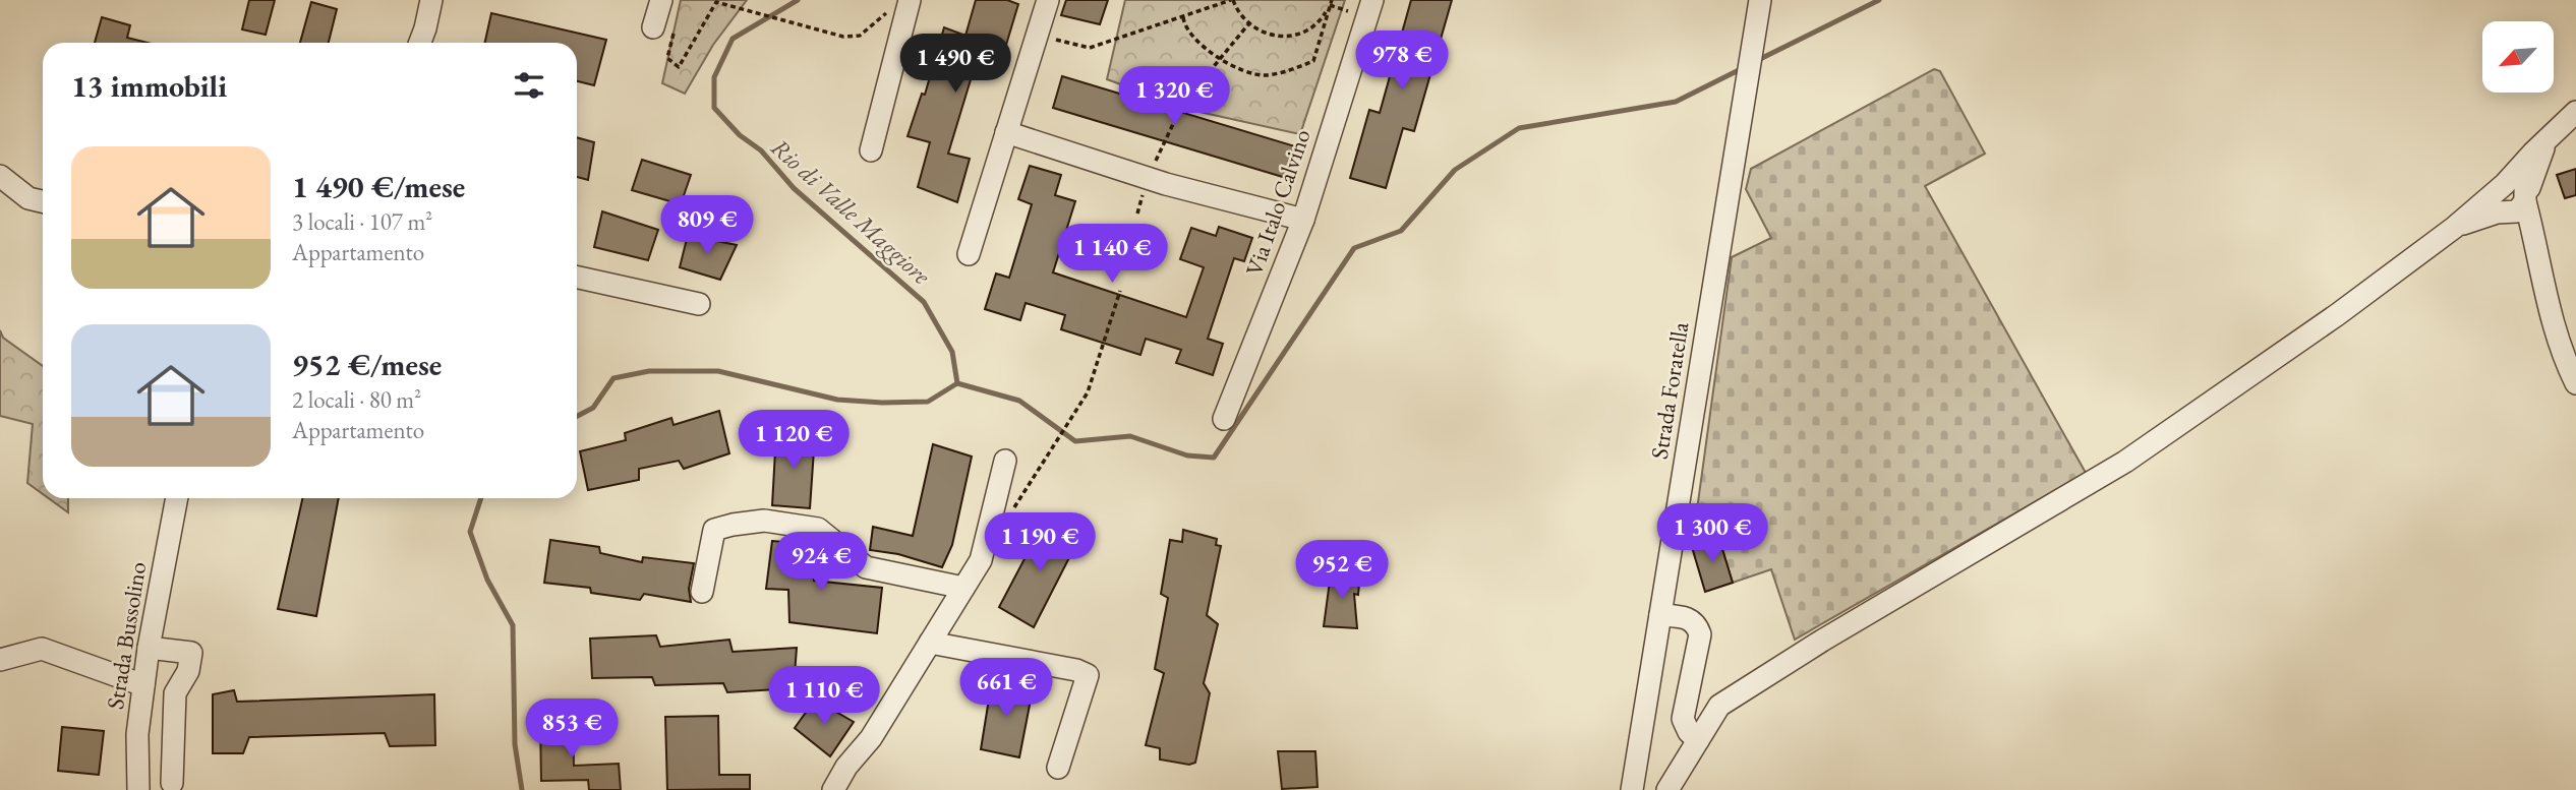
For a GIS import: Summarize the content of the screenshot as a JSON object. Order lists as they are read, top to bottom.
{
  "streets": {
    "street": ["Via Italo Calvino", "Strada Foratella", "Strada Bussolino"]
  },
  "water": ["Rio di Valle Maggiore"],
  "north": "bottom left",
  "page": {
    "price": [
      "978 €",
      "1 490 €",
      "1 320 €",
      "809 €",
      "1 140 €",
      "1 120 €",
      "1 300 €",
      "1 190 €",
      "924 €",
      "952 €",
      "661 €",
      "1 110 €",
      "853 €"
    ],
    "heading": "13 immobili",
    "list": [
      {
        "name": "1 490 €/mese",
        "note": "3 locali · 107 m² · Appartamento"
      },
      {
        "name": "952 €/mese",
        "note": "2 locali · 80 m² · Appartamento"
      }
    ]
  }
}
